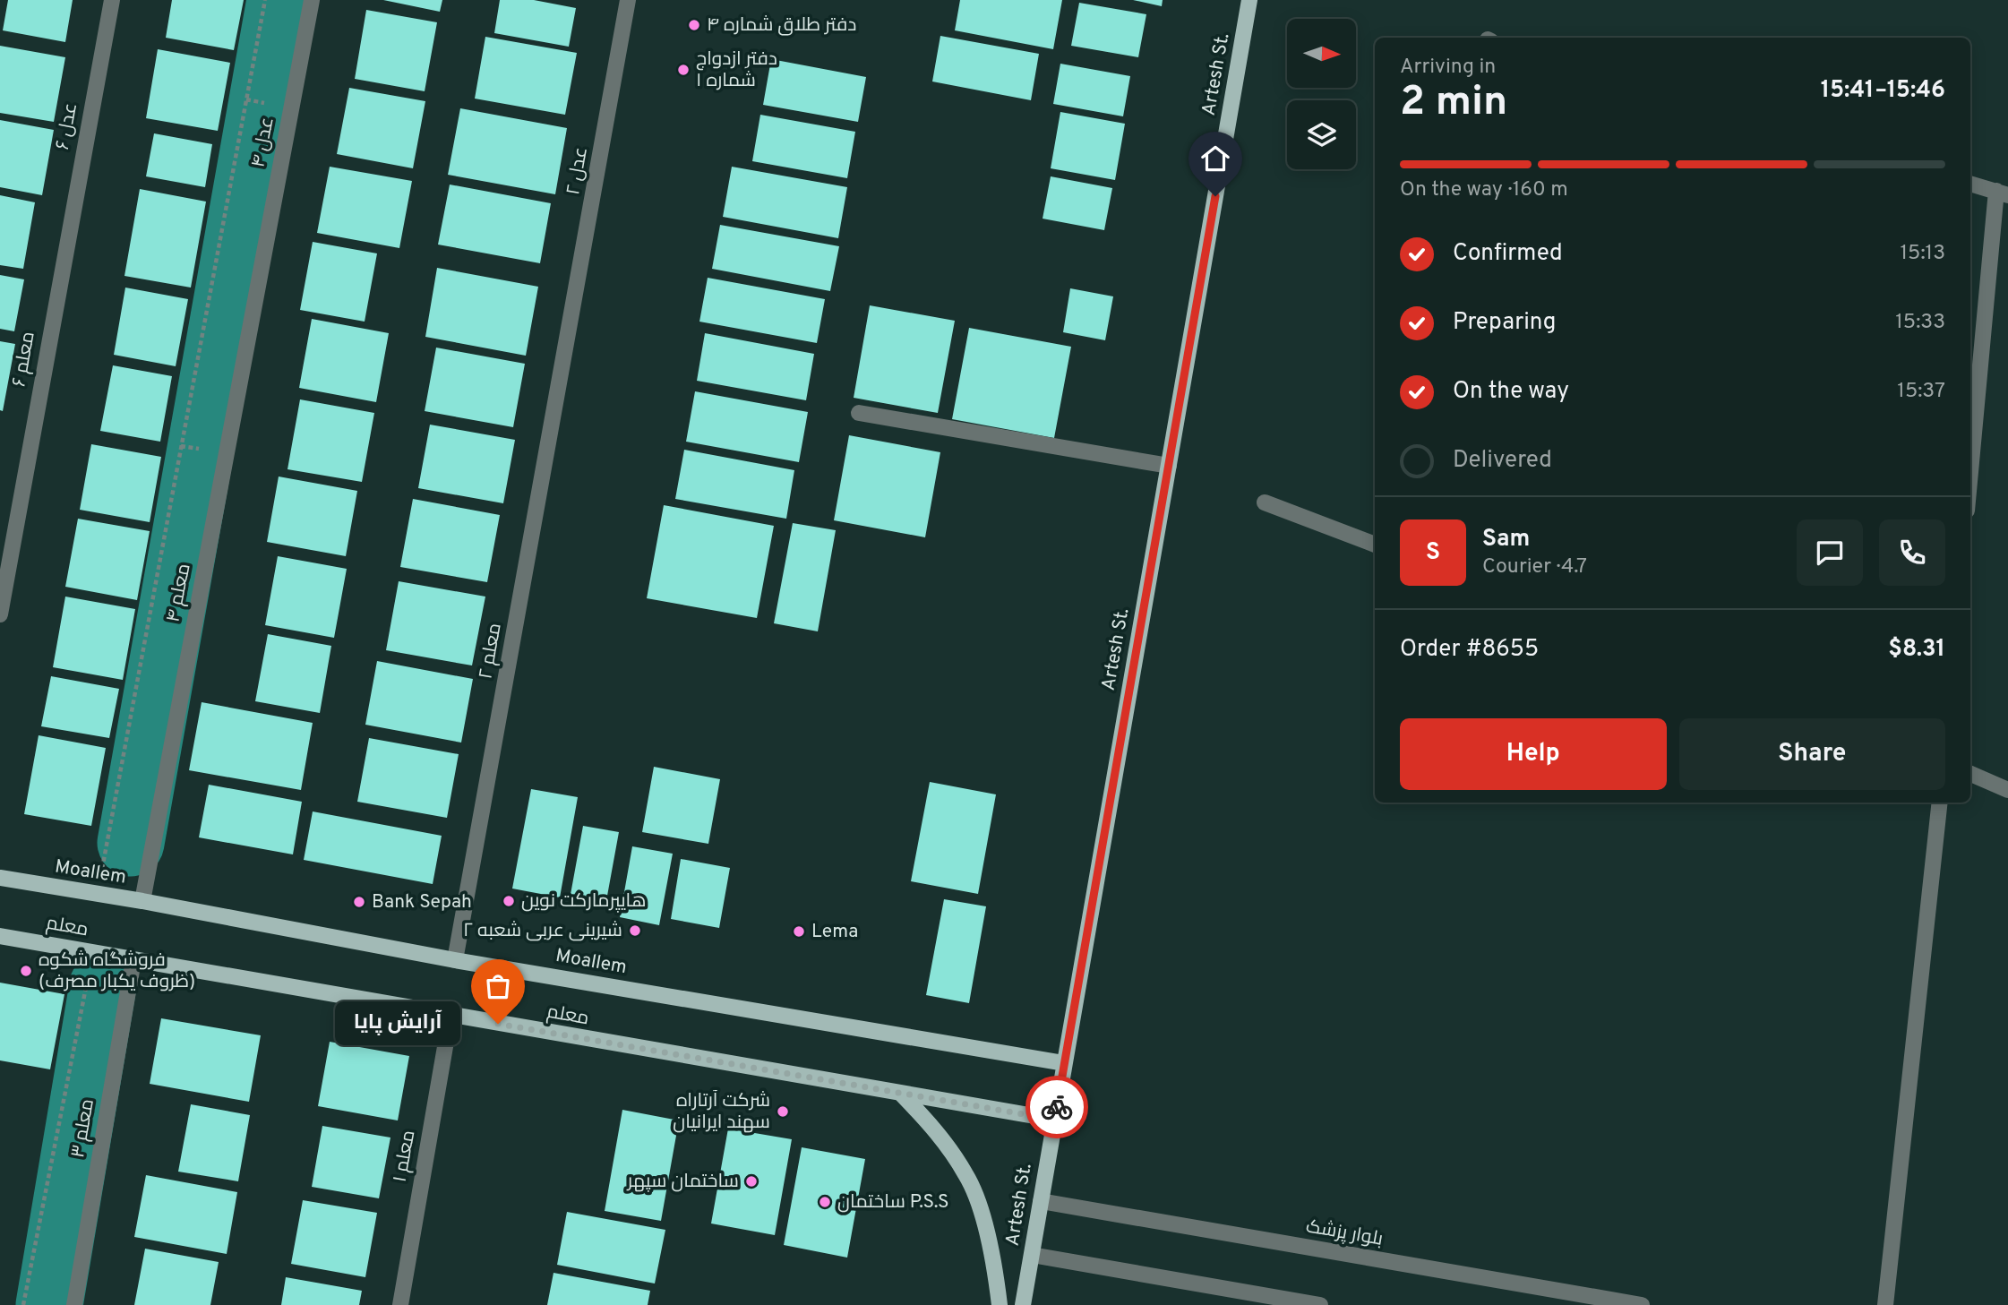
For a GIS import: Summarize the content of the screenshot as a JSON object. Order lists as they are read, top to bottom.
{
  "streets": {
    "main road": ["Artesh St.", "Moallem", "معلم"],
    "street": [
      "عدل ۶",
      "عدل ۴",
      "عدل ۲",
      "معلم ۶",
      "معلم ۴",
      "معلم ۲",
      "معلم ۳",
      "معلم ۱",
      "بلوار پزشک"
    ]
  },
  "crossings": [
    ["Artesh St.", "Moallem"],
    ["Artesh St.", "معلم"],
    ["Artesh St.", "بلوار پزشک"],
    ["عدل ۶", "معلم ۶"],
    ["عدل ۴", "معلم ۴"],
    ["عدل ۲", "معلم ۲"],
    ["معلم ۴", "Moallem"],
    ["معلم ۲", "Moallem"],
    ["معلم", "معلم ۳"],
    ["معلم", "معلم ۱"]
  ],
  "places": [
    "دفتر طلاق شماره ۴",
    "دفتر ازدواج شماره ۱",
    "هایپرمارکت نوین",
    "Bank Sepah",
    "شیرینی عربی شعبه ۲",
    "Lema",
    "فروشگاه شکوه (ظروف یکبار مصرف)",
    "آرایش پایا",
    "شرکت آرتاراه سهند ایرانیان",
    "ساختمان سپهر",
    "ساختمان P.S.S"
  ],
  "north": "right",
  "page": {
    "heading": ["2 min", "Arriving in", "15:41–15:46"],
    "panel": [
      "Sam",
      "Courier · 4.7",
      "Order #8655",
      "$8.31"
    ],
    "bar": "On the way · 160 m",
    "list": [
      ["Confirmed", "15:13"],
      ["Preparing", "15:33"],
      ["On the way", "15:37"],
      "Delivered"
    ],
    "round": "S",
    "buttons": ["Help", "Share"],
    "bubble": "آرایش پایا"
  }
}
